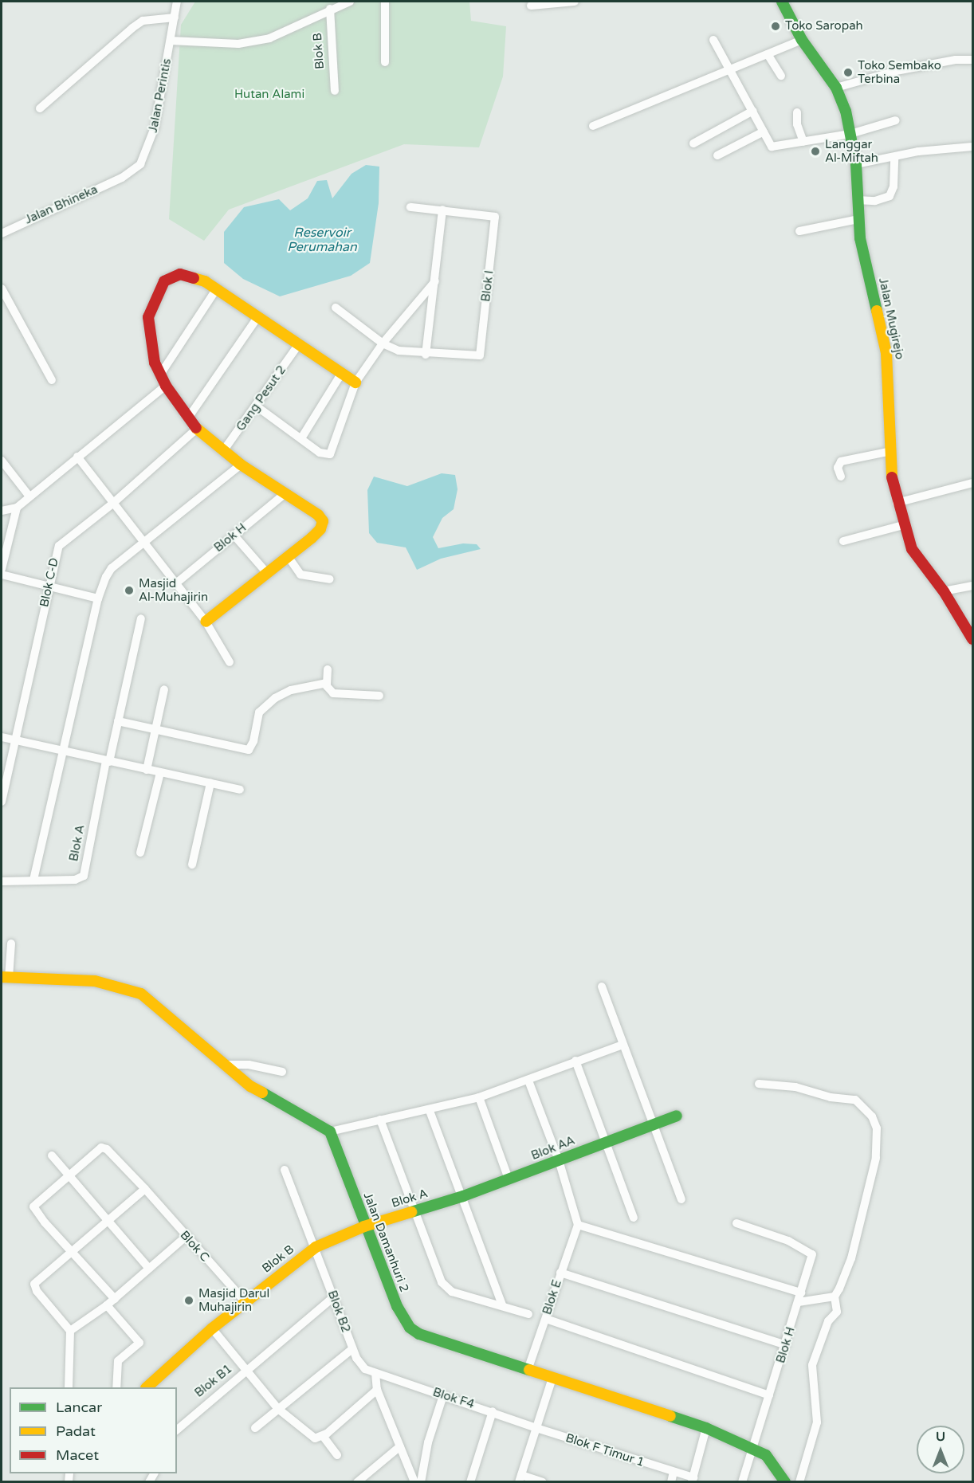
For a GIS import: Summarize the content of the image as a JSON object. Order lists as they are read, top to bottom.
{
  "streets": {
    "street": [
      "Blok B",
      "Jalan Perintis",
      "Jalan Bhineka",
      "Blok I",
      "Jalan Mugirejo",
      "Gang Pesut 2",
      "Blok H",
      "Blok C-D",
      "Blok A",
      "Blok AA",
      "Jalan Damanhuri 2",
      "Blok C",
      "Blok E",
      "Blok B2",
      "Blok B1",
      "Blok F4",
      "Blok F Timur 1"
    ]
  },
  "crossings": [
    ["Blok B", "Blok A"],
    ["Blok B", "Blok C"],
    ["Blok B", "Blok B2"],
    ["Jalan Perintis", "Jalan Bhineka"],
    ["Blok H", "Jalan Damanhuri 2"],
    ["Blok A", "Blok AA"],
    ["Blok A", "Jalan Damanhuri 2"],
    ["Blok A", "Blok B2"],
    ["Jalan Damanhuri 2", "Blok E"],
    ["Blok B2", "Blok B1"],
    ["Blok B2", "Blok F4"],
    ["Blok F4", "Blok F Timur 1"]
  ],
  "water": ["Reservoir Perumahan"],
  "parks": ["Hutan Alami"],
  "places": [
    "Toko Saropah",
    "Toko Sembako Terbina",
    "Langgar Al-Miftah",
    "Masjid Al-Muhajirin",
    "Masjid Darul Muhajirin"
  ],
  "legend": ["Lancar", "Padat", "Macet"],
  "north": "top"
}
